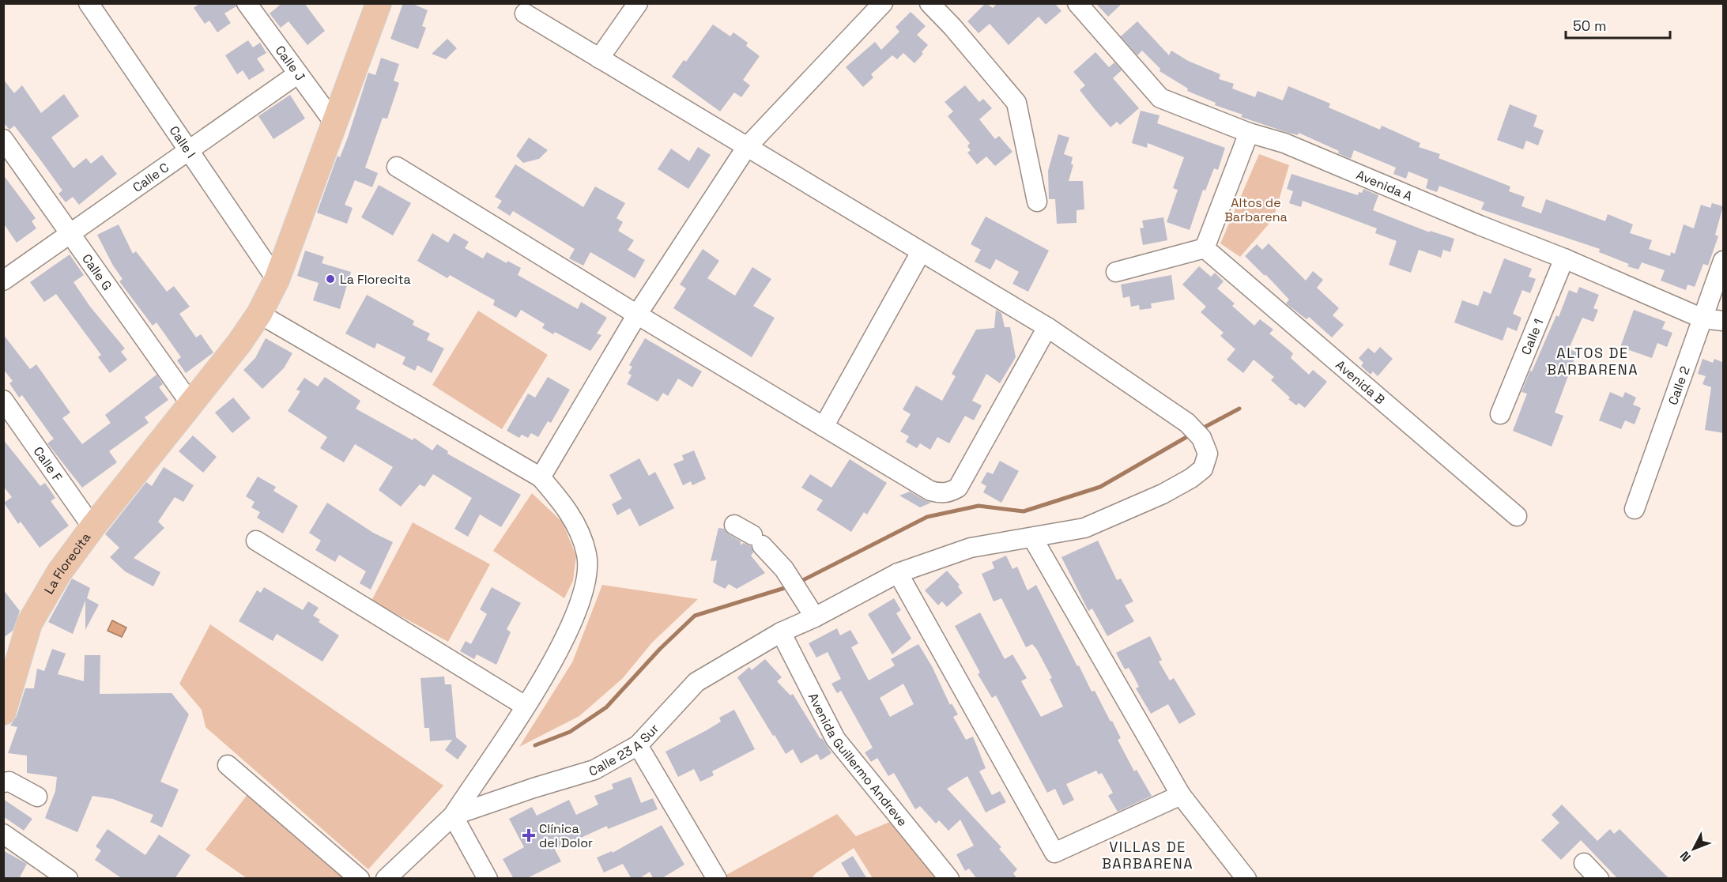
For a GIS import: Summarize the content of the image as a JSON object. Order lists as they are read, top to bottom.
{
  "streets": {
    "main road": ["La Florecita"],
    "street": [
      "Calle J",
      "Calle I",
      "Calle C",
      "Avenida A",
      "Calle G",
      "Calle 1",
      "Avenida B",
      "Calle 2",
      "Calle F",
      "Calle 23 A Sur",
      "Avenida Guillermo Andreve"
    ]
  },
  "crossings": [
    ["Calle J", "Calle C"],
    ["Calle J", "La Florecita"],
    ["Calle I", "Calle C"],
    ["Calle I", "La Florecita"],
    ["Calle C", "Calle G"],
    ["Avenida A", "Calle 1"],
    ["Avenida A", "Calle 2"],
    ["Calle G", "La Florecita"],
    ["Calle F", "La Florecita"],
    ["Calle 23 A Sur", "Avenida Guillermo Andreve"]
  ],
  "districts": ["ALTOS DE BARBARENA", "VILLAS DE BARBARENA"],
  "parks": ["Altos de Barbarena"],
  "places": {
    "other": ["La Florecita"],
    "health": ["Clínica del Dolor"]
  },
  "scale_bar": "50 m",
  "north": "bottom left"
}
